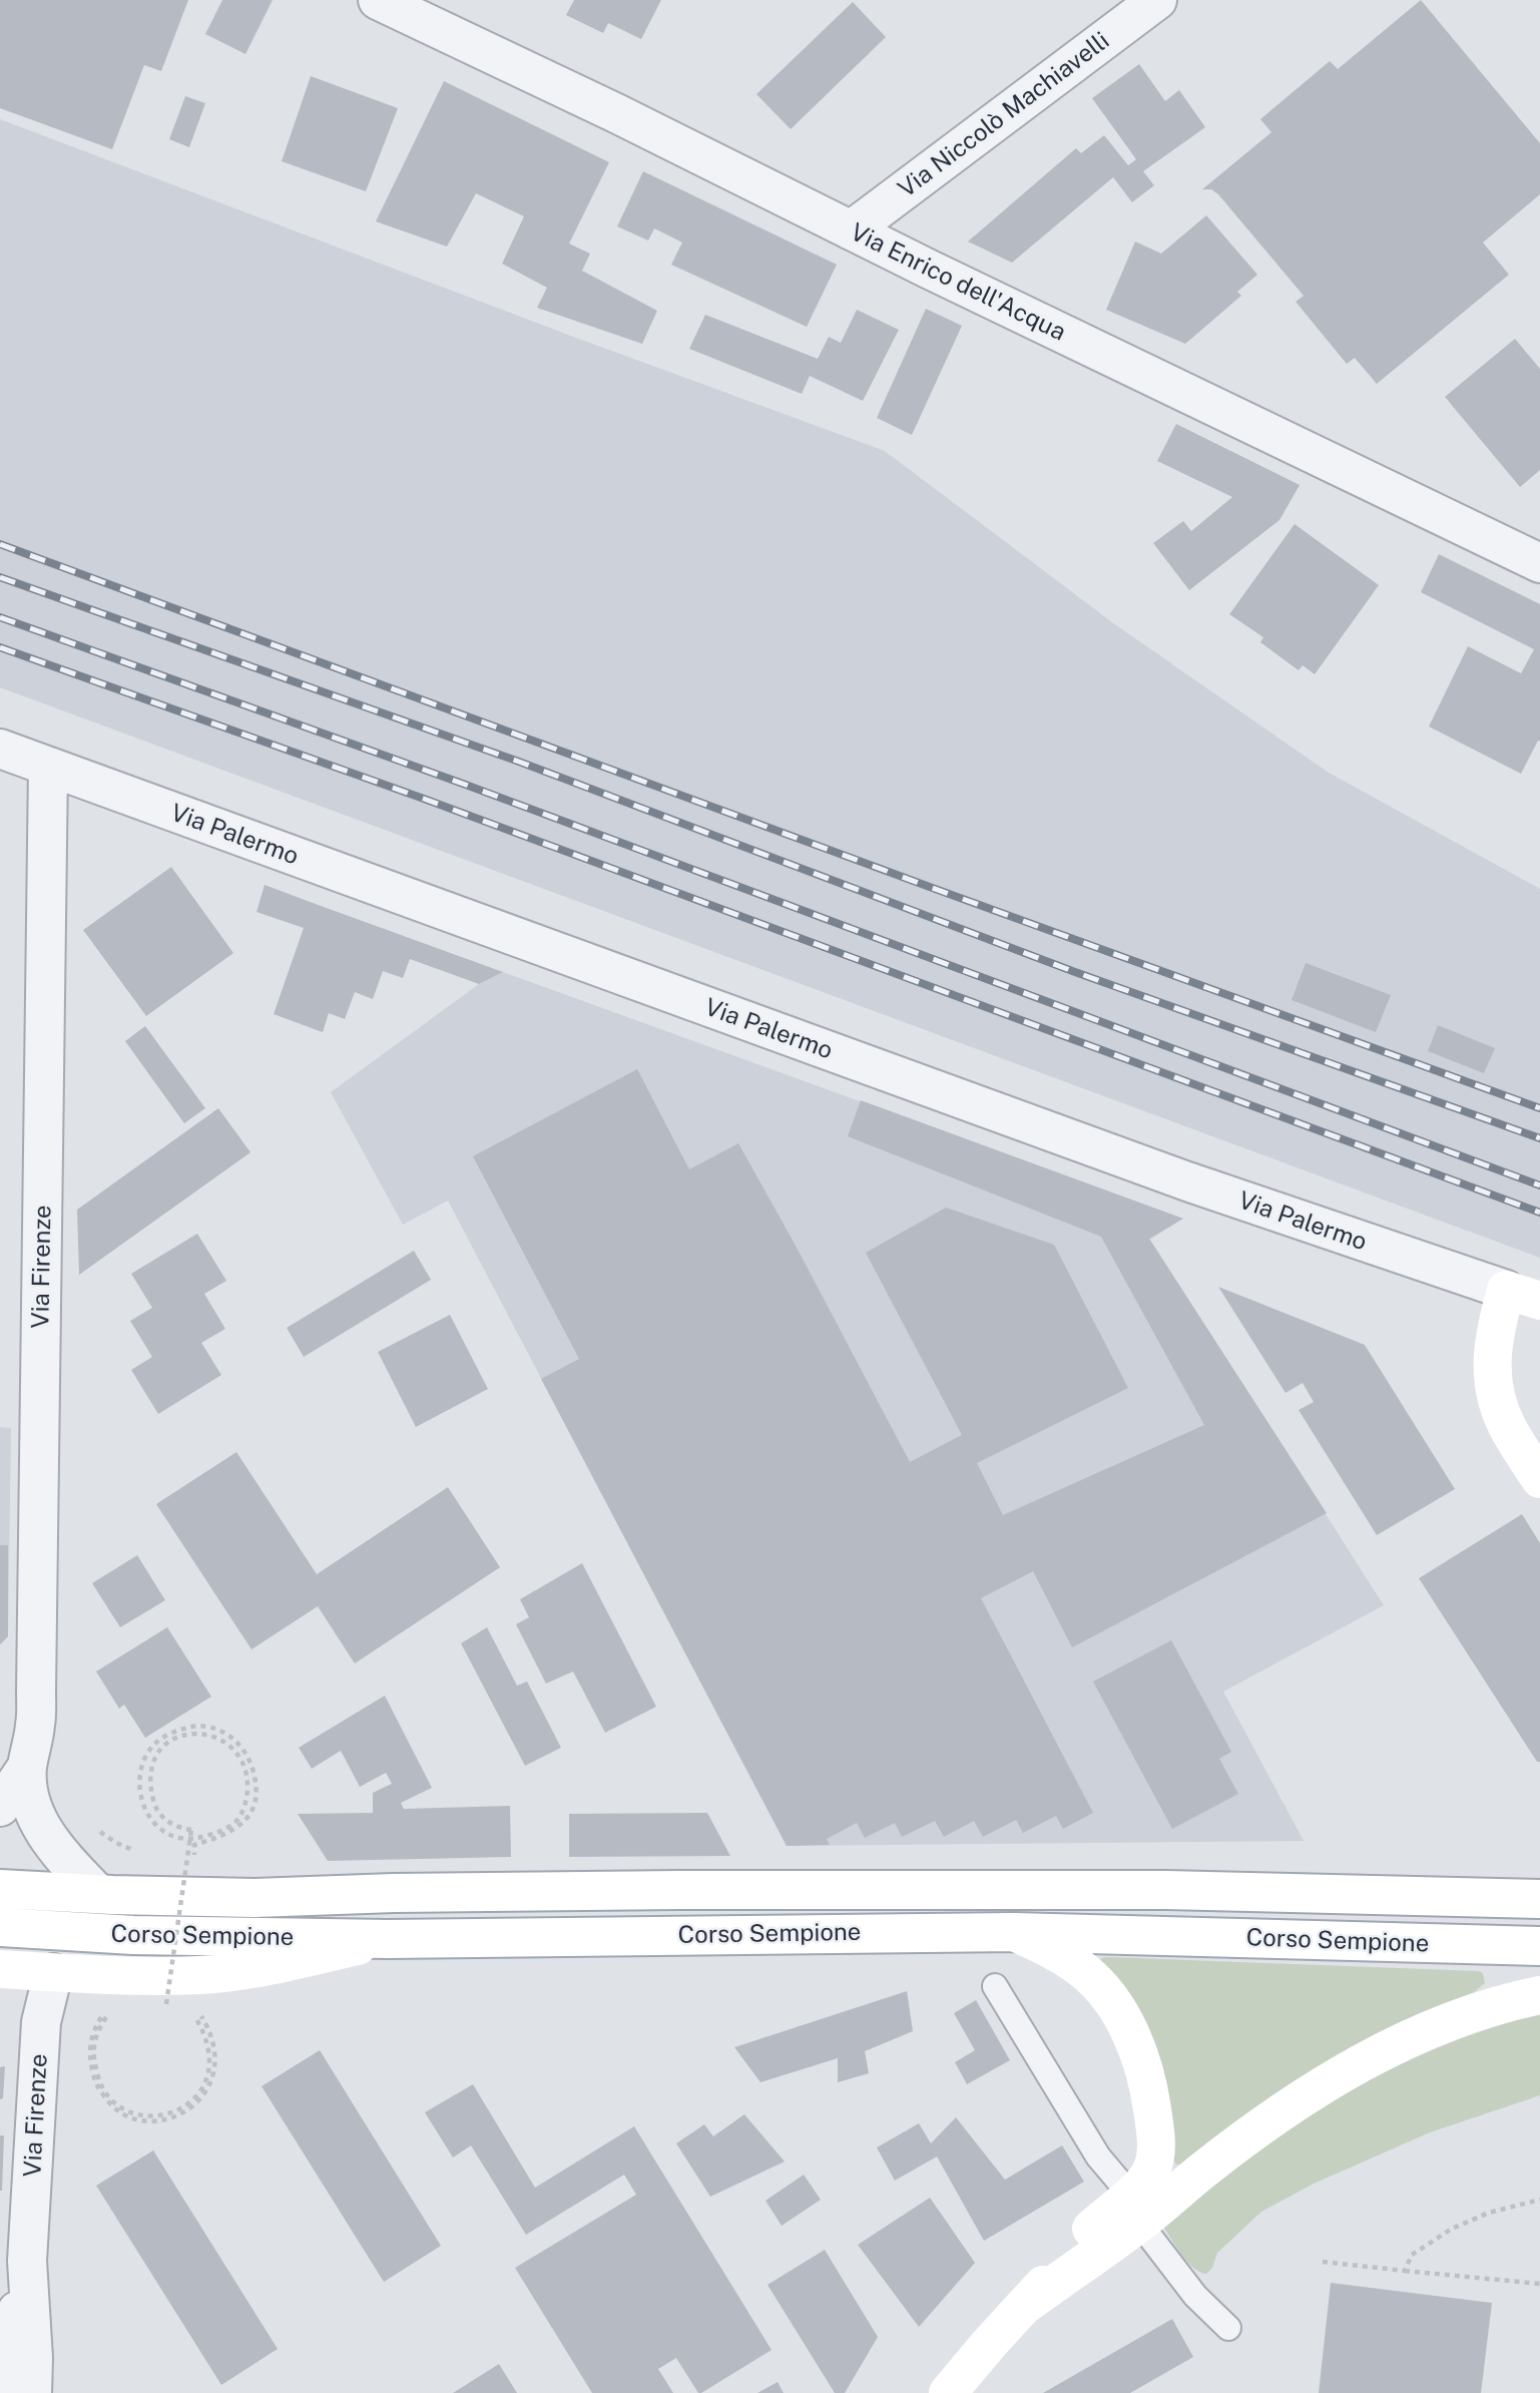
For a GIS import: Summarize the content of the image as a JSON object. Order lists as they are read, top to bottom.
{
  "streets": {
    "main road": ["Corso Sempione"],
    "street": [
      "Via Niccolò Machiavelli",
      "Via Enrico dell'Acqua",
      "Via Palermo",
      "Via Firenze"
    ]
  },
  "crossings": [
    ["Via Niccolò Machiavelli", "Via Enrico dell'Acqua"],
    ["Via Palermo", "Via Firenze"],
    ["Via Firenze", "Corso Sempione"]
  ]
}
